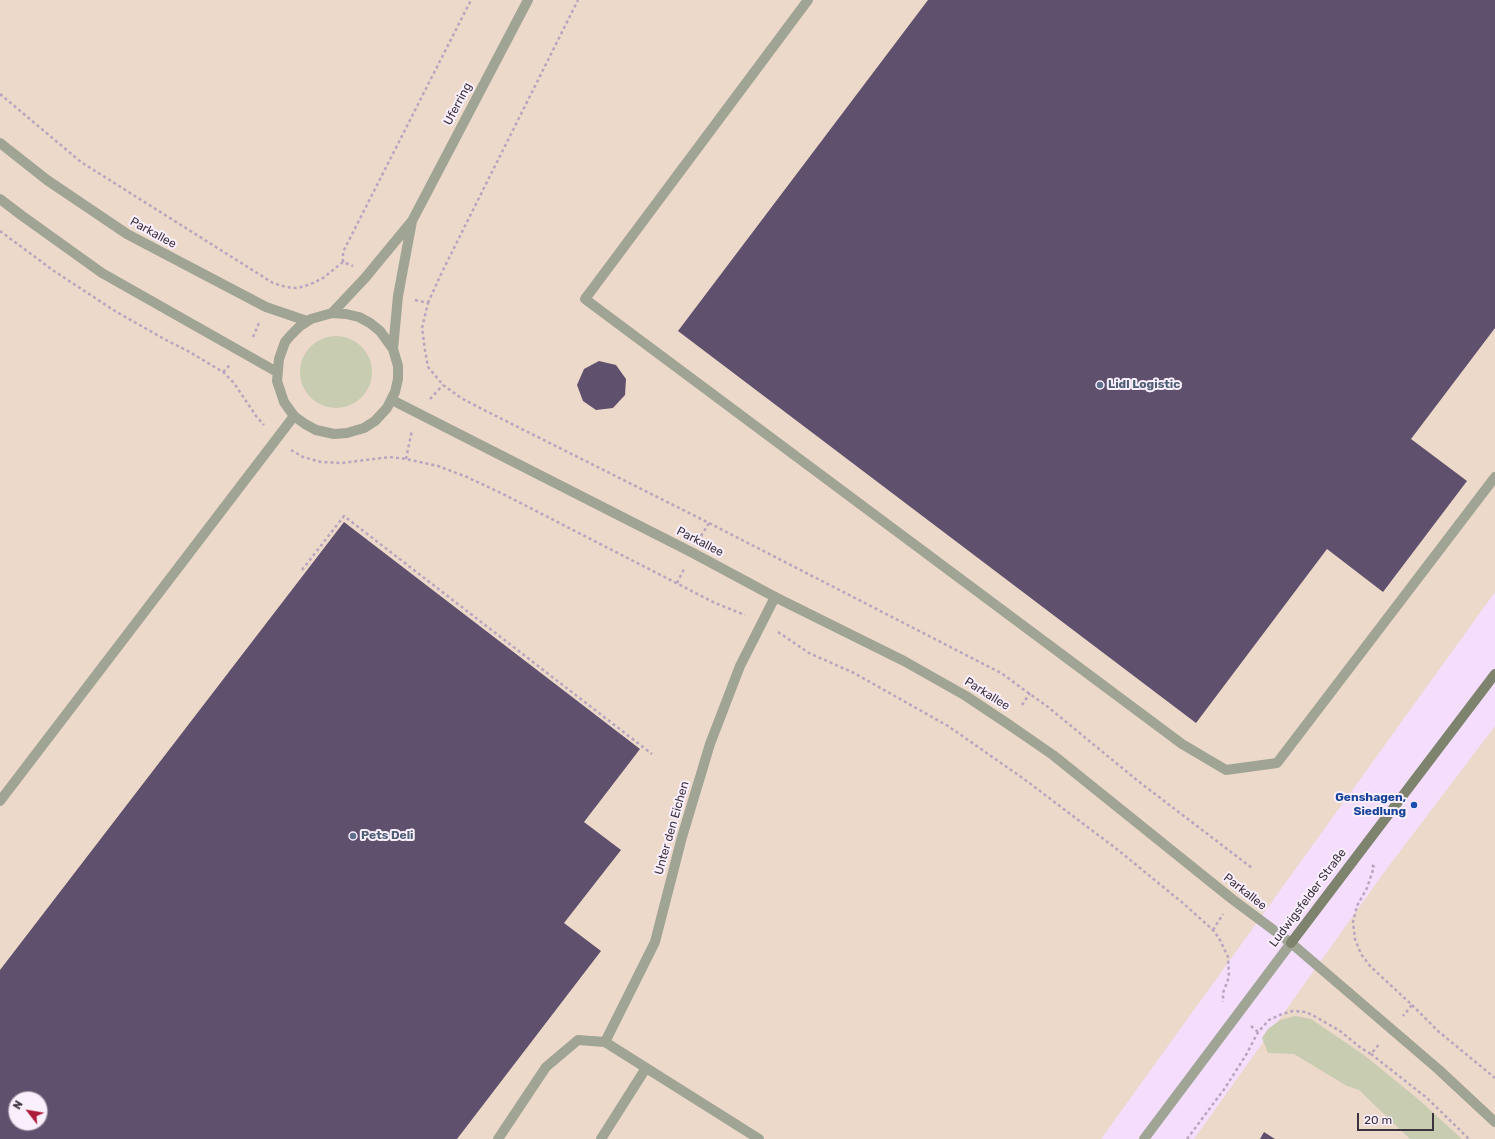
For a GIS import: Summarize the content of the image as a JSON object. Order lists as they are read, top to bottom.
{
  "streets": {
    "street": [
      "Uferring",
      "Parkallee",
      "Unter den Eichen",
      "Ludwigsfelder Straße"
    ]
  },
  "crossings": [
    ["Uferring", "Parkallee"],
    ["Parkallee", "Unter den Eichen"],
    ["Parkallee", "Ludwigsfelder Straße"]
  ],
  "places": ["Lidl Logistic", "Genshagen, Siedlung", "Pets Deli"],
  "scale_bar": "20 m",
  "north": "top left"
}
